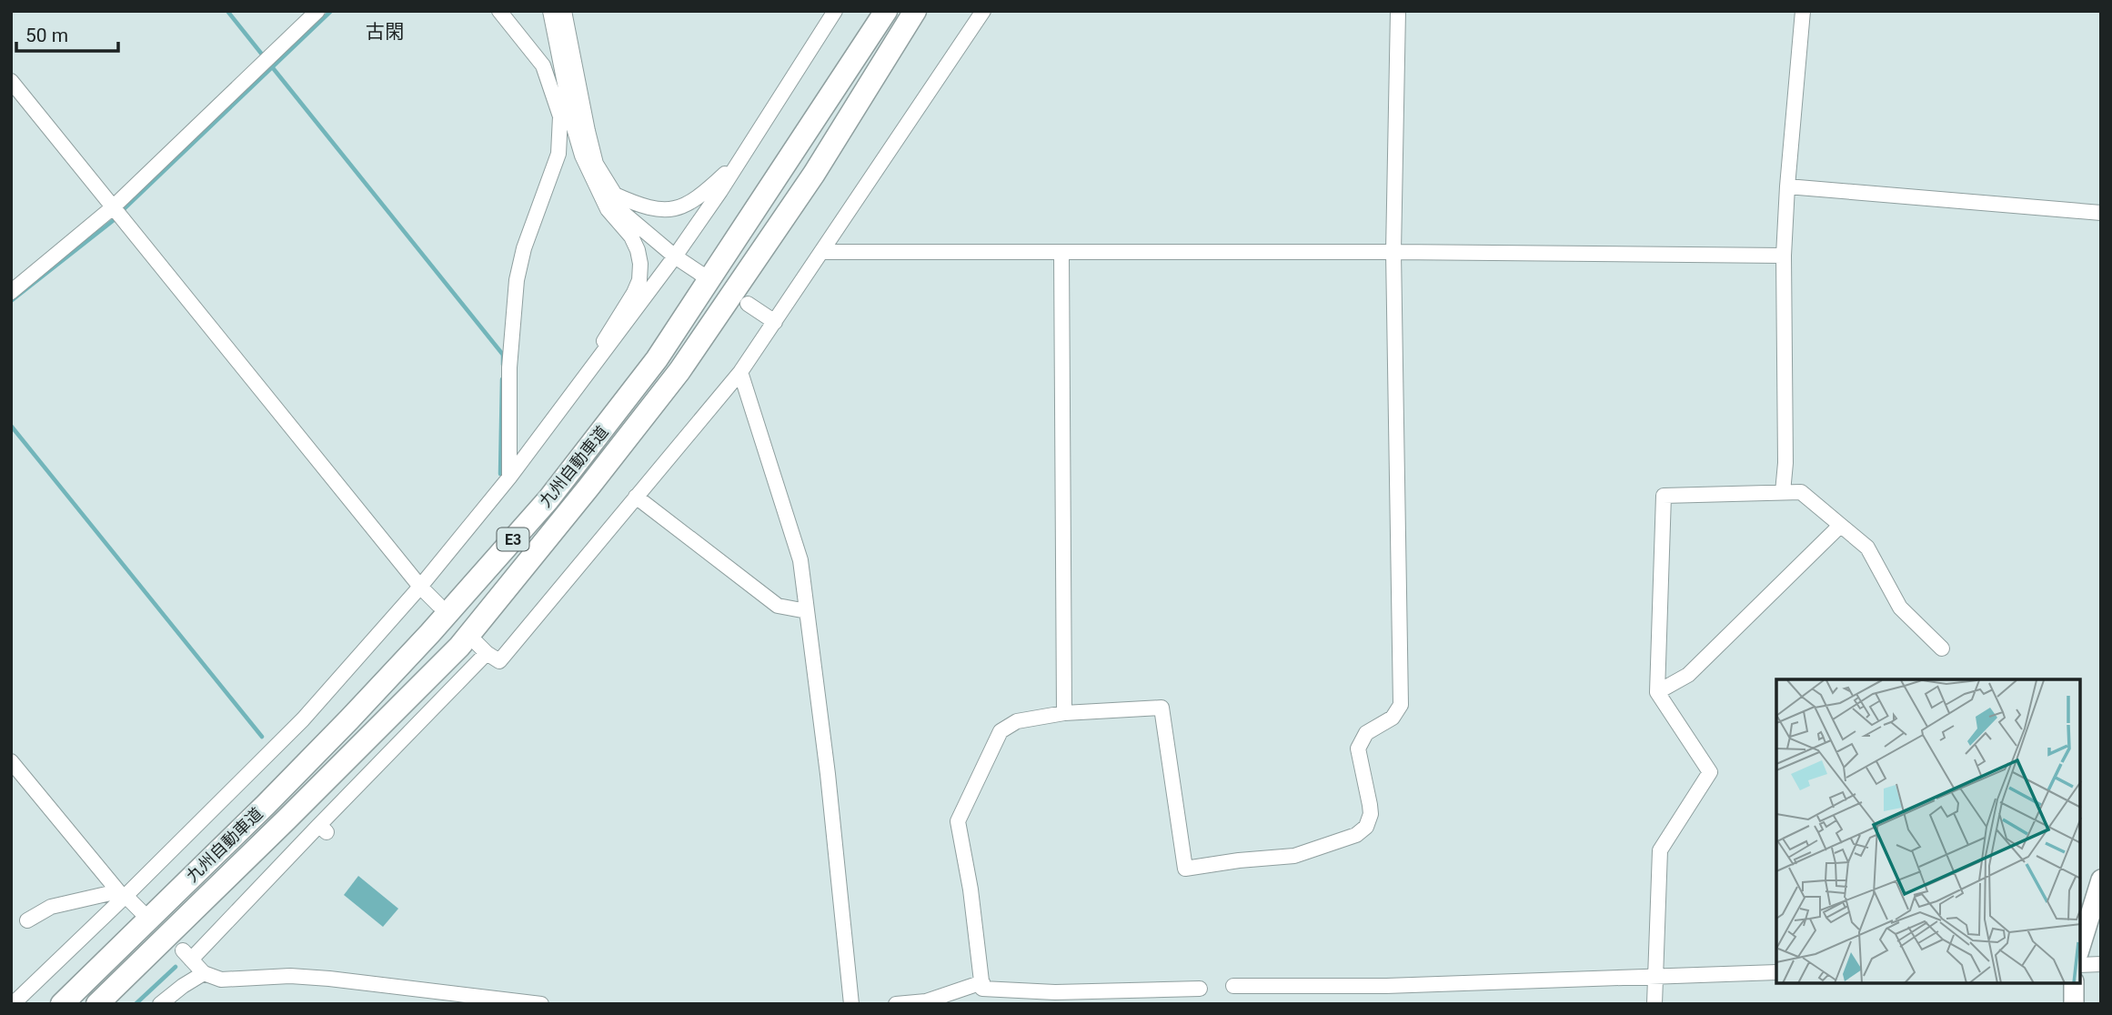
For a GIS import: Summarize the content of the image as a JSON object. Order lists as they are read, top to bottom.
{
  "streets": {
    "highway": ["九州自動車道", "E3"]
  },
  "districts": ["古閑"],
  "scale_bar": "50 m"
}
